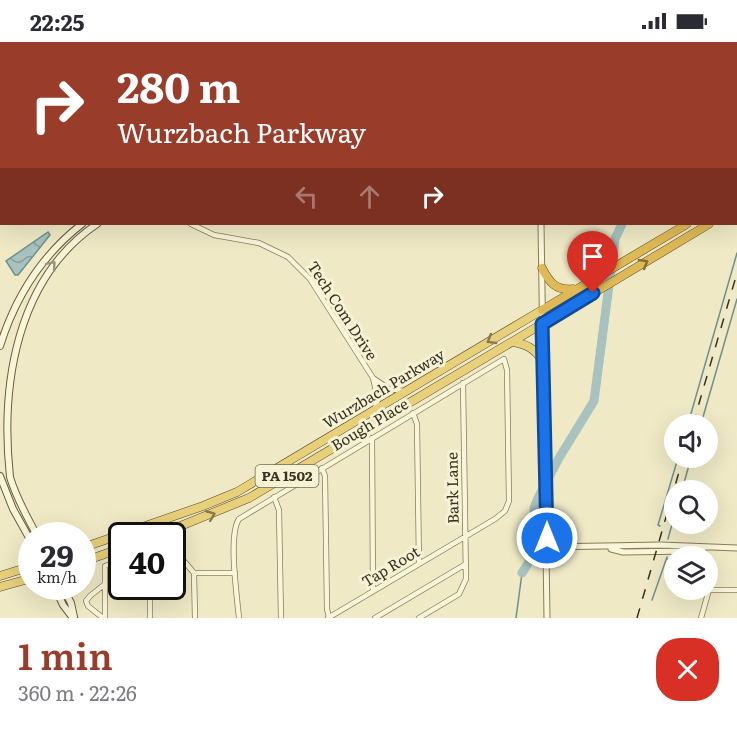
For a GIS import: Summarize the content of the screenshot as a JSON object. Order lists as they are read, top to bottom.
{
  "streets": {
    "highway": ["Wurzbach Parkway", "PA 1502"],
    "street": [
      "Tech Com Drive",
      "Bough Place",
      "Bark Lane",
      "Tap Root"
    ]
  },
  "crossings": [
    ["Tech Com Drive", "Wurzbach Parkway"],
    ["Bough Place", "Bark Lane"],
    ["Bough Place", "Tap Root"],
    ["Bark Lane", "Tap Root"]
  ],
  "page": {
    "status": "22:25",
    "turn": ["280 m", "Wurzbach Parkway"],
    "speed": "29 km/h",
    "limit": "40",
    "heading": ["1 min", "360 m · 22:26"]
  }
}
